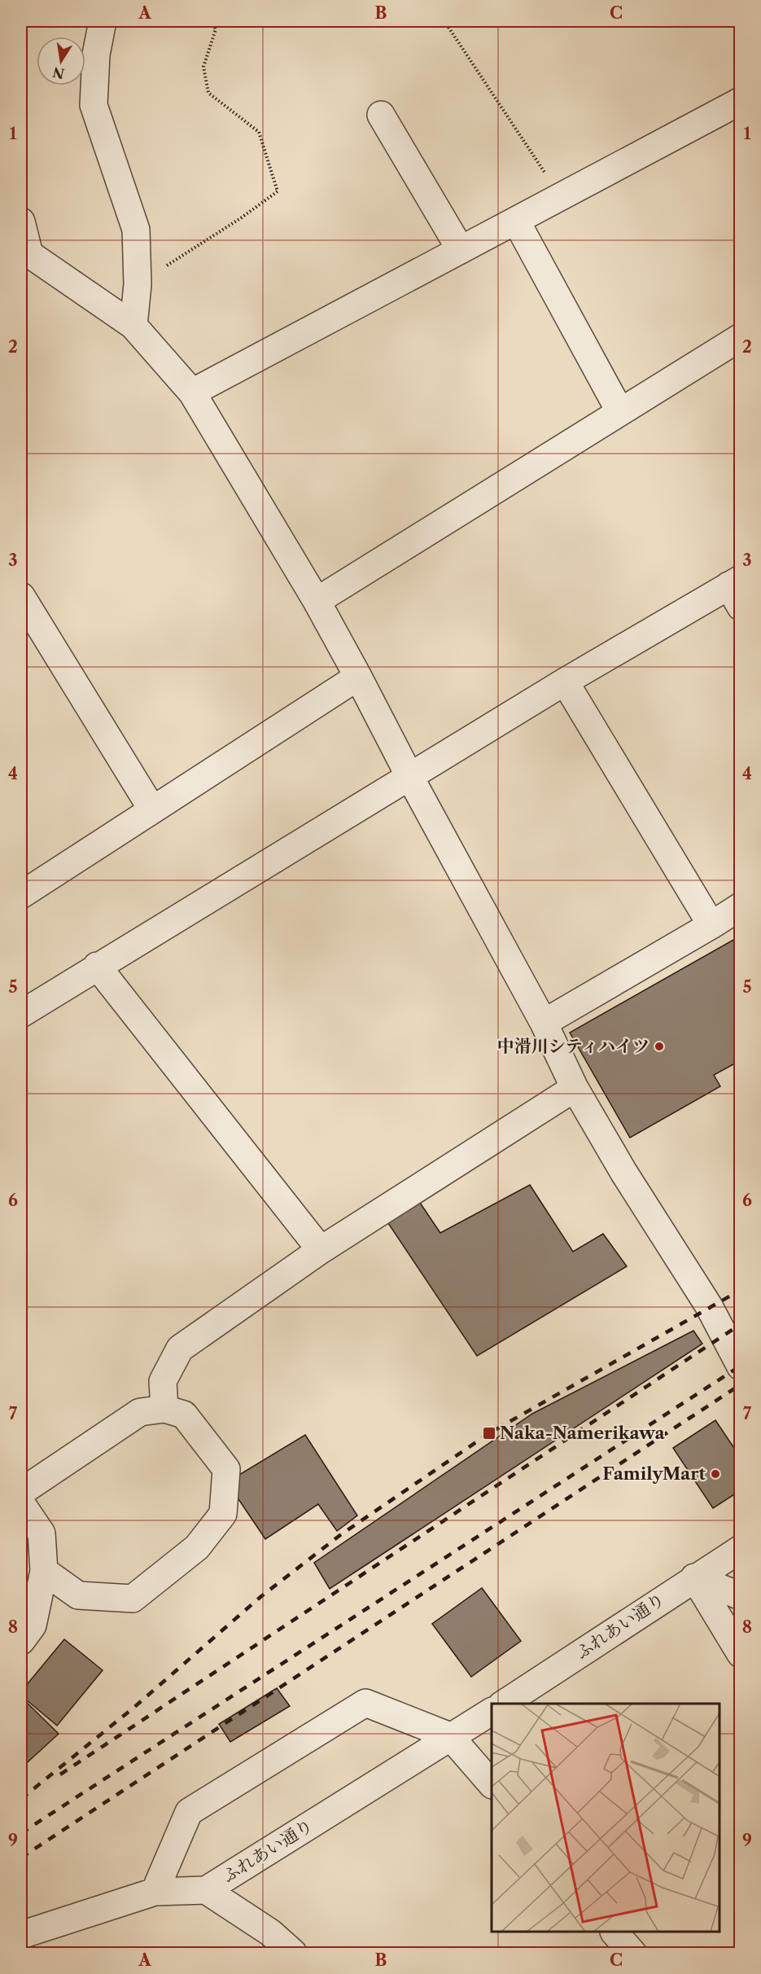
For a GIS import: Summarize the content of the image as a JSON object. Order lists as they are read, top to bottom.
{
  "streets": {
    "street": ["ふれあい通り"]
  },
  "places": {
    "other": ["中滑川シティハイツ", "FamilyMart"],
    "transit": ["Naka-Namerikawa"]
  },
  "north": "bottom",
  "grid": {
    "columns": ["A", "B", "C"],
    "rows": [
      "1",
      "2",
      "3",
      "4",
      "5",
      "6",
      "7",
      "8",
      "9"
    ]
  }
}
